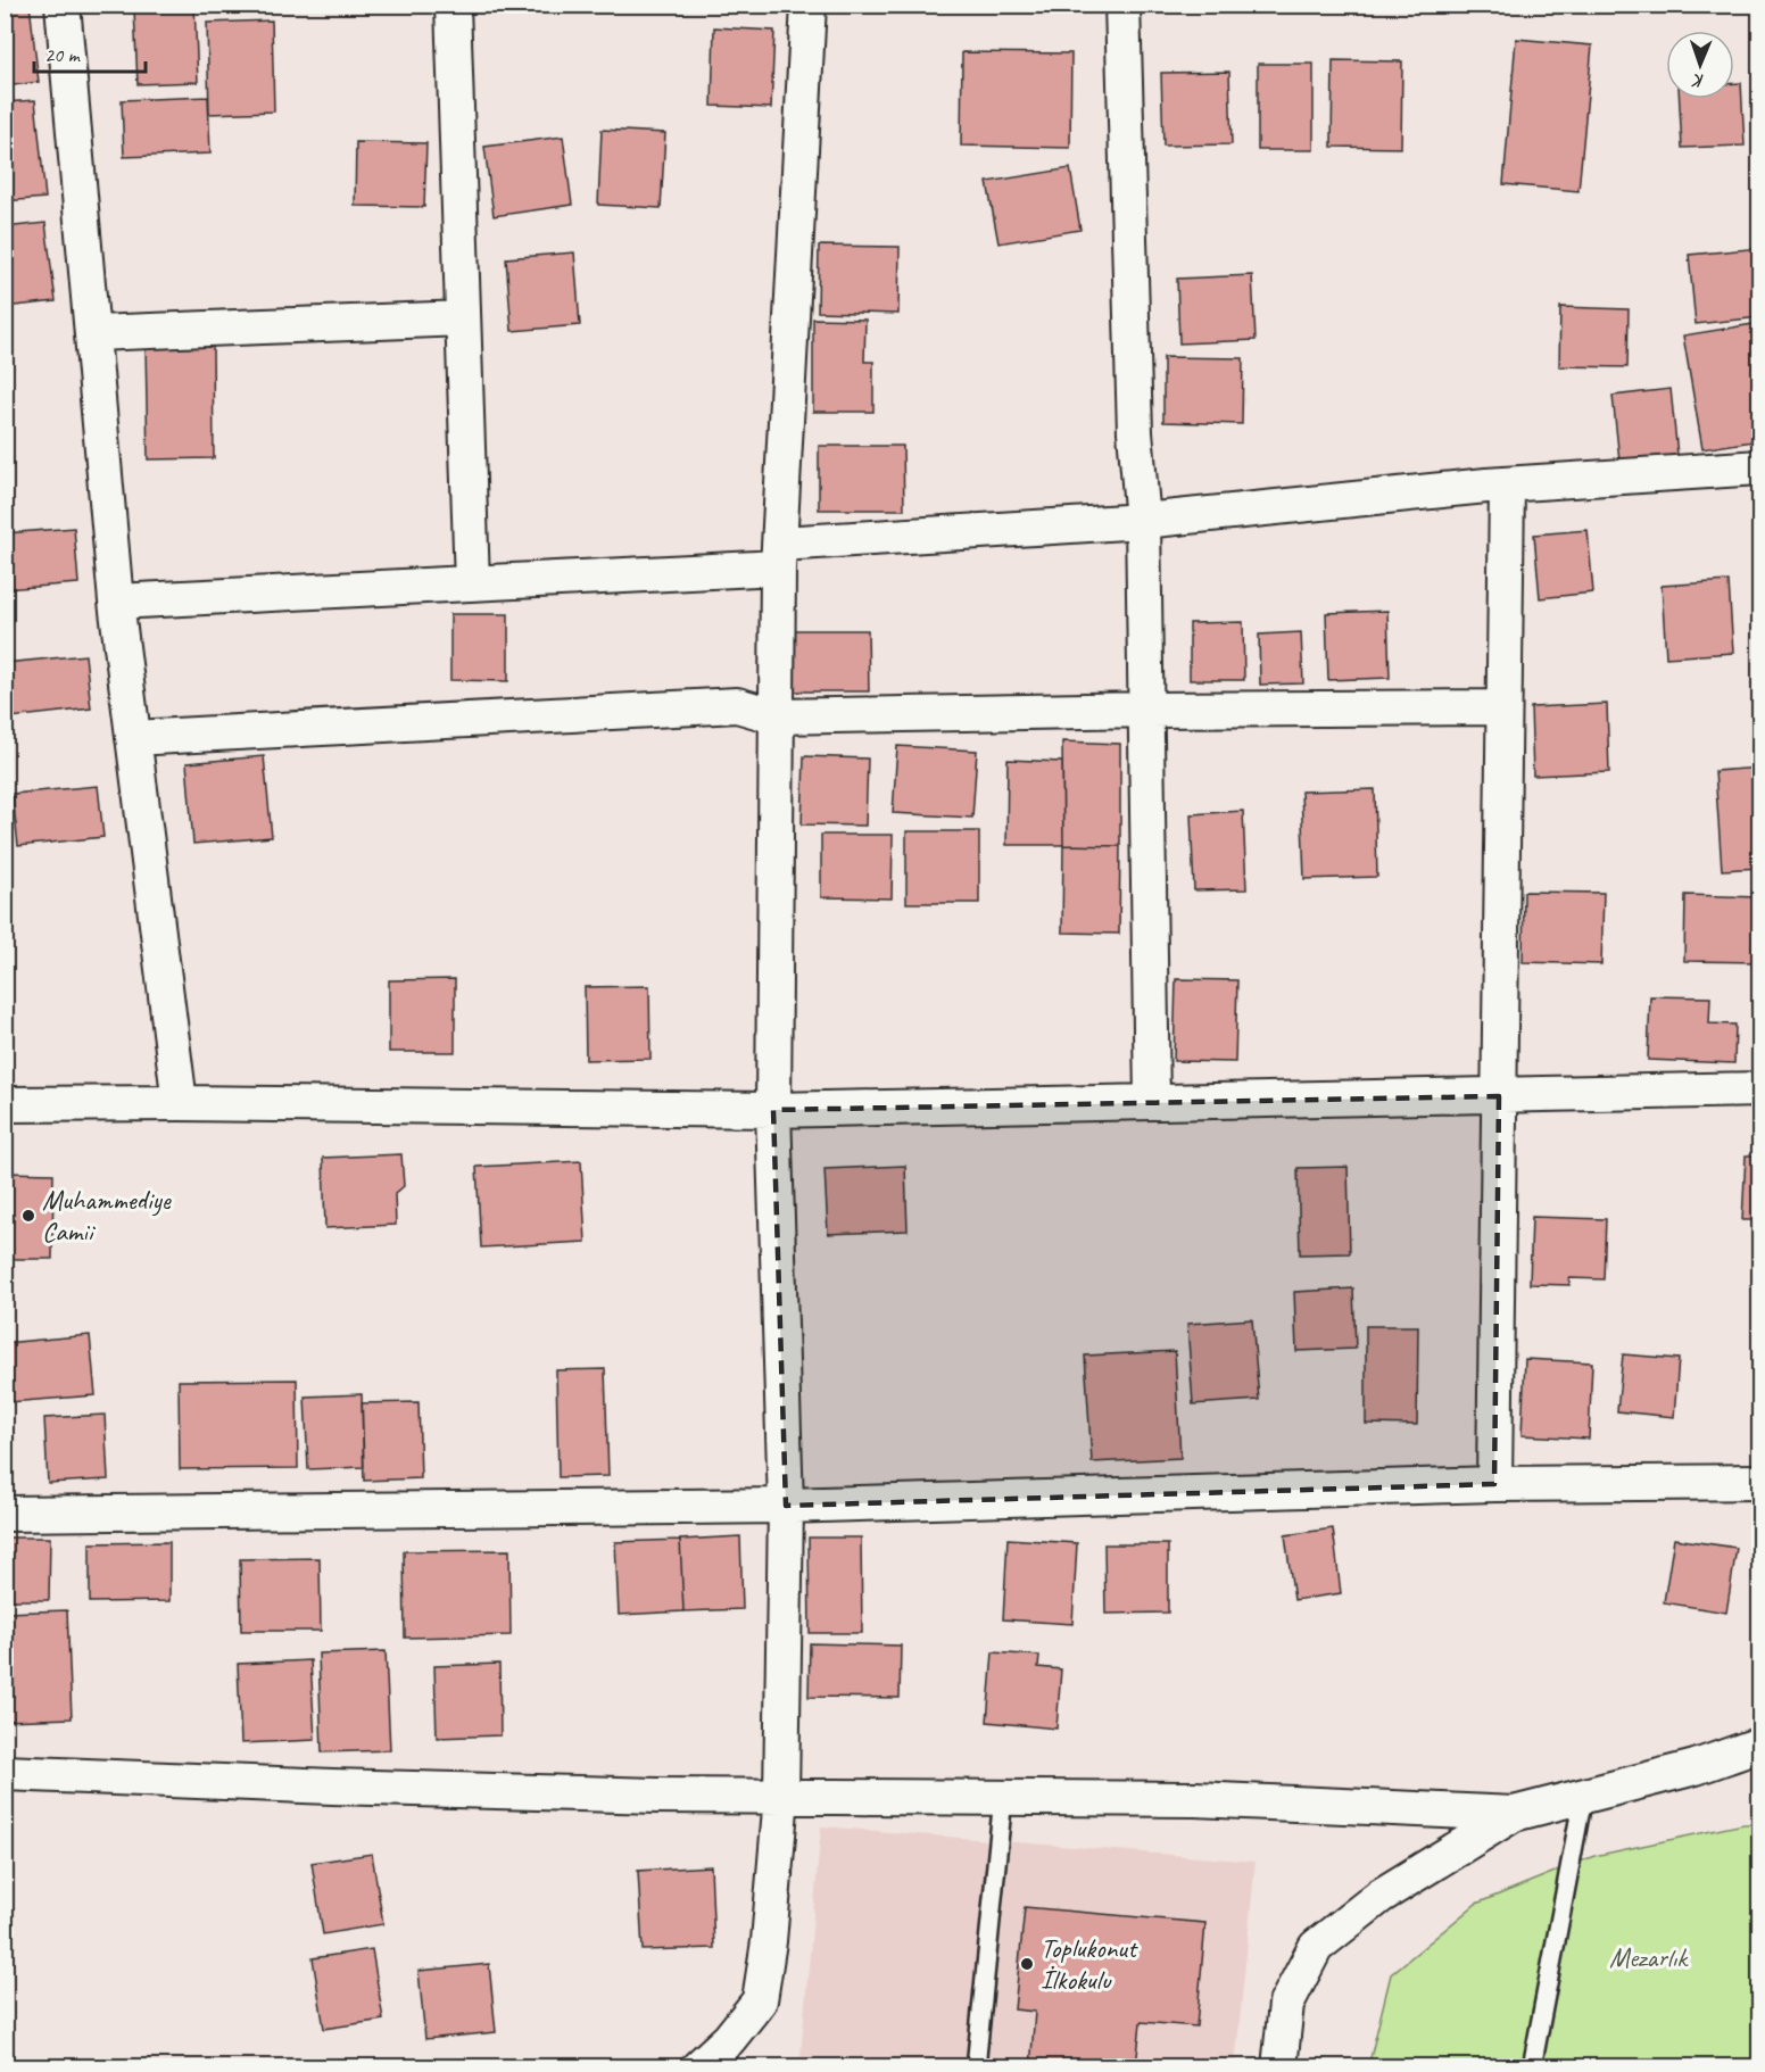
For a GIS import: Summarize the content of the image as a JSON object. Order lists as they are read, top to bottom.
{
  "parks": ["Mezarlık"],
  "places": ["Muhammediye Camii", "Toplukonut İlkokulu"],
  "scale_bar": "20 m",
  "north": "bottom"
}
